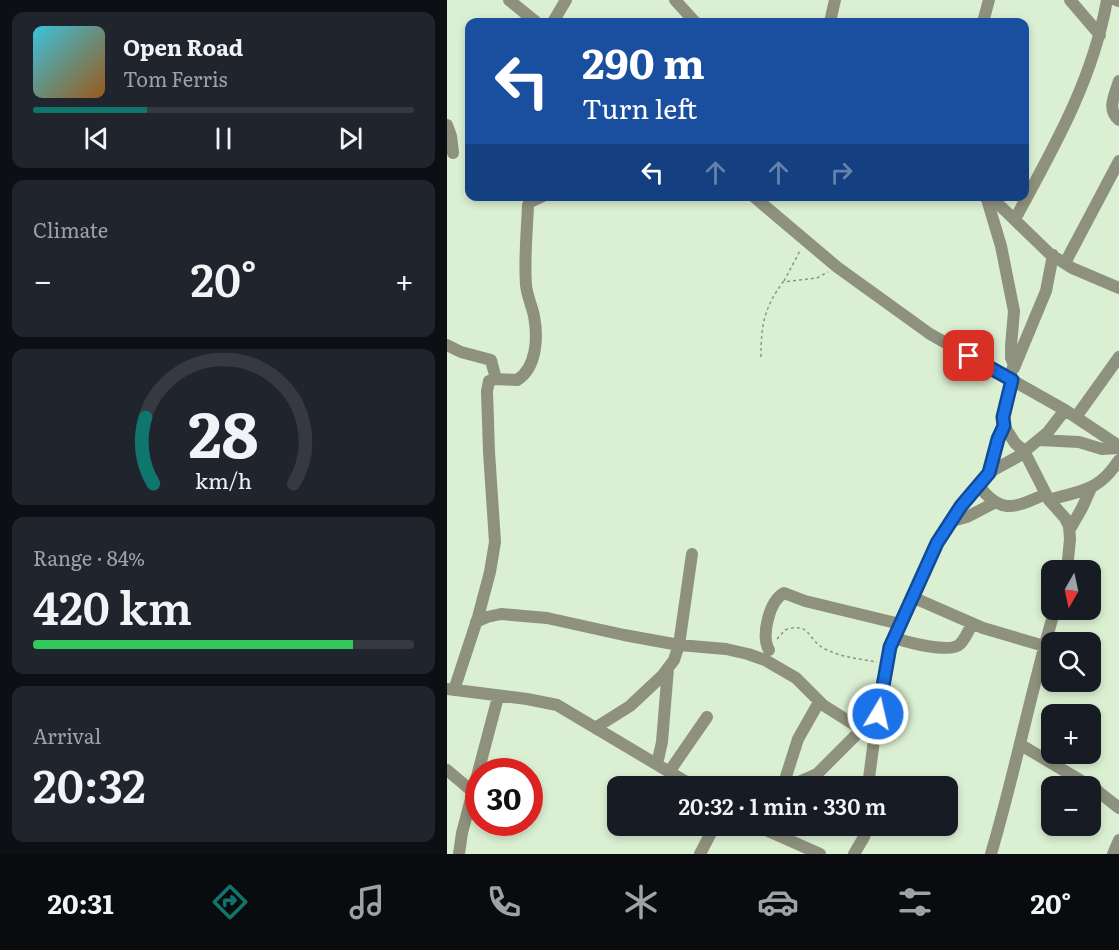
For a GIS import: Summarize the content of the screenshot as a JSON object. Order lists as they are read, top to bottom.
{
  "north": "bottom",
  "page": {
    "turn": ["290 m", "Turn left"],
    "song": ["Open Road", "Tom Ferris"],
    "tile": [
      "Climate",
      ["Range · 84%", "420 km"],
      ["Arrival", "20:32"]
    ],
    "heat": ["−", "20°", "+"],
    "map_buttons": ["+", "−"],
    "limit": "30",
    "trip": "20:32 · 1 min · 330 m",
    "tabs": ["20:31", "20°"],
    "gauge": ["28", "km/h"]
  }
}
